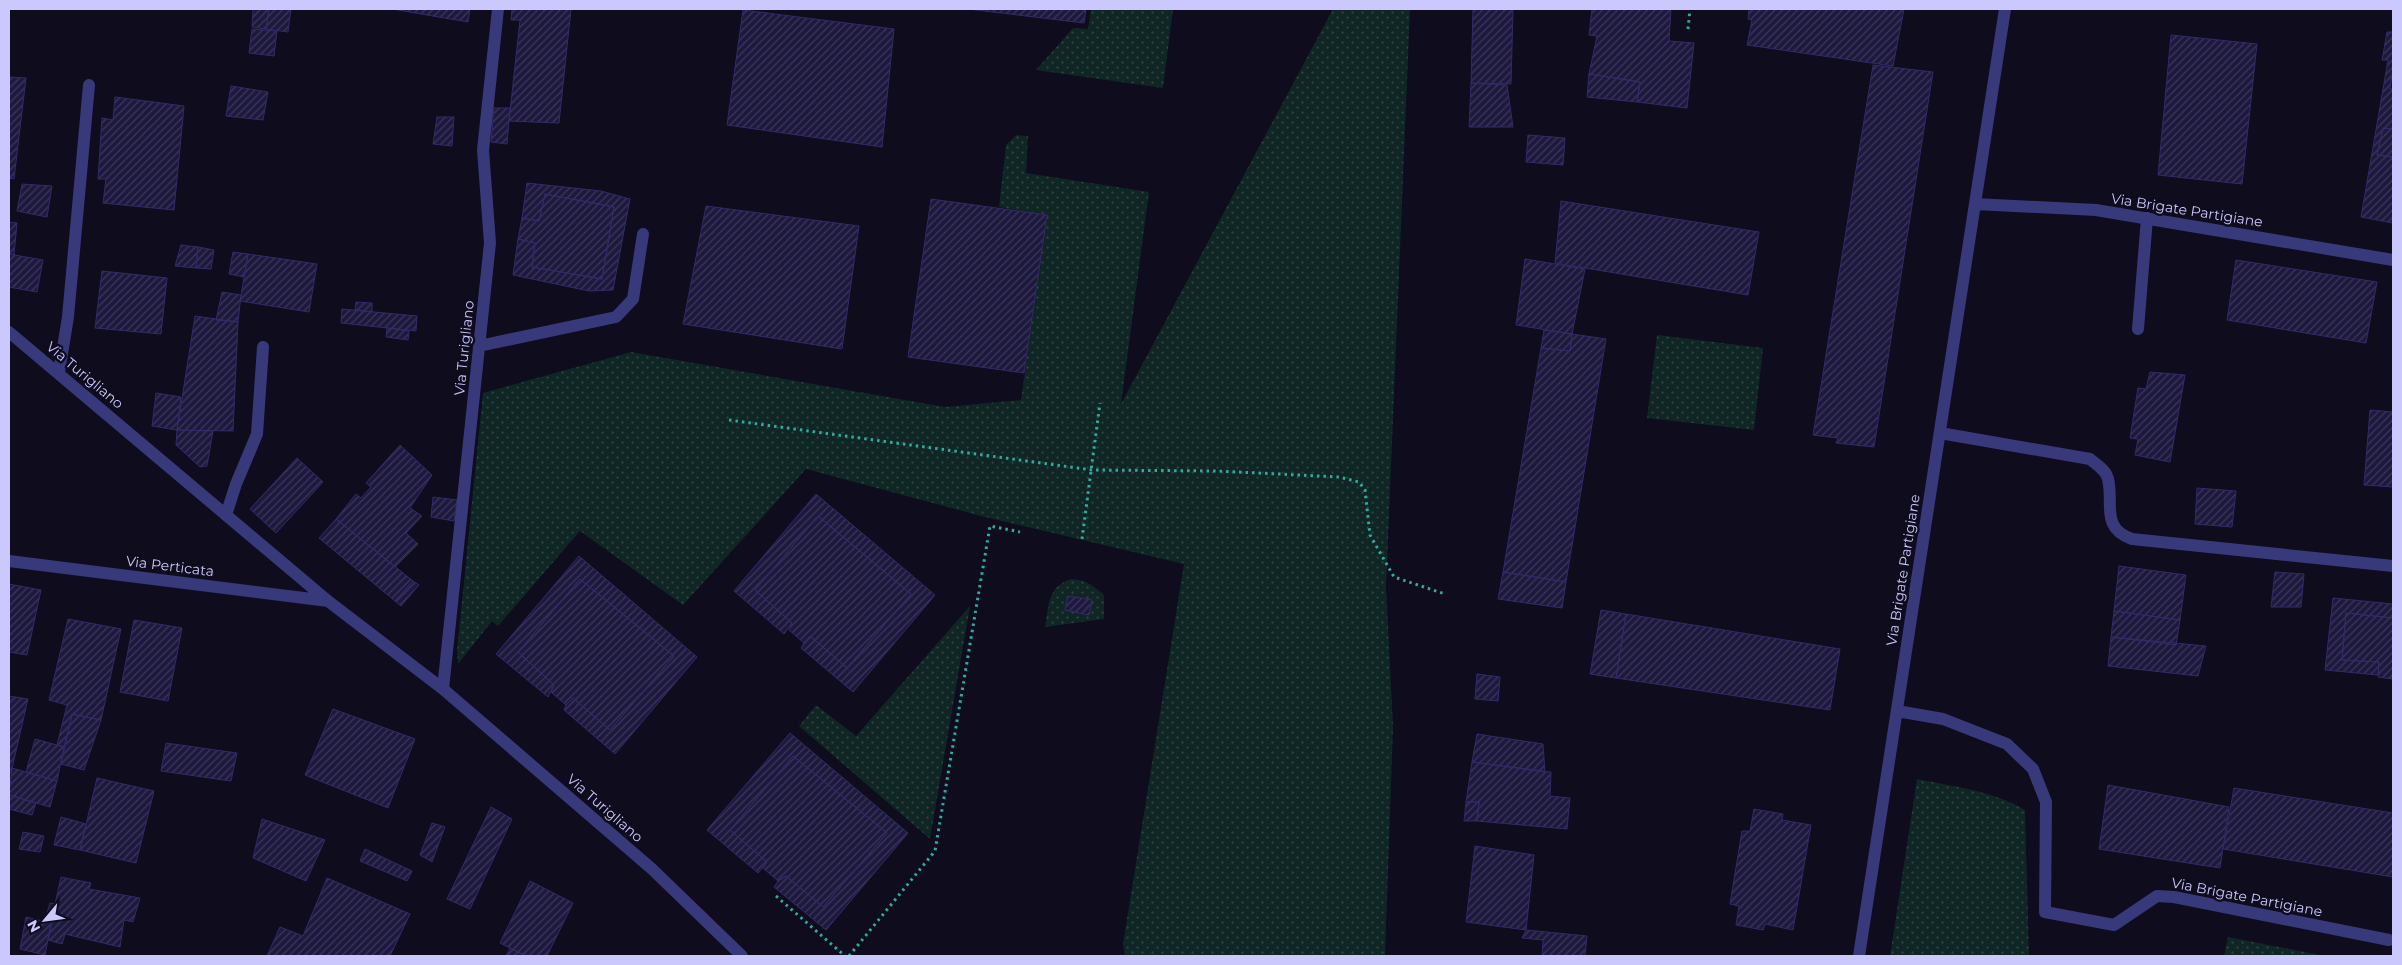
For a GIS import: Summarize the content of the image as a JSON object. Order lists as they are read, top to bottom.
{
  "streets": {
    "street": ["Via Brigate Partigiane", "Via Turigliano", "Via Perticata"]
  },
  "crossings": [
    ["Via Turigliano", "Via Perticata"]
  ],
  "north": "bottom left"
}
